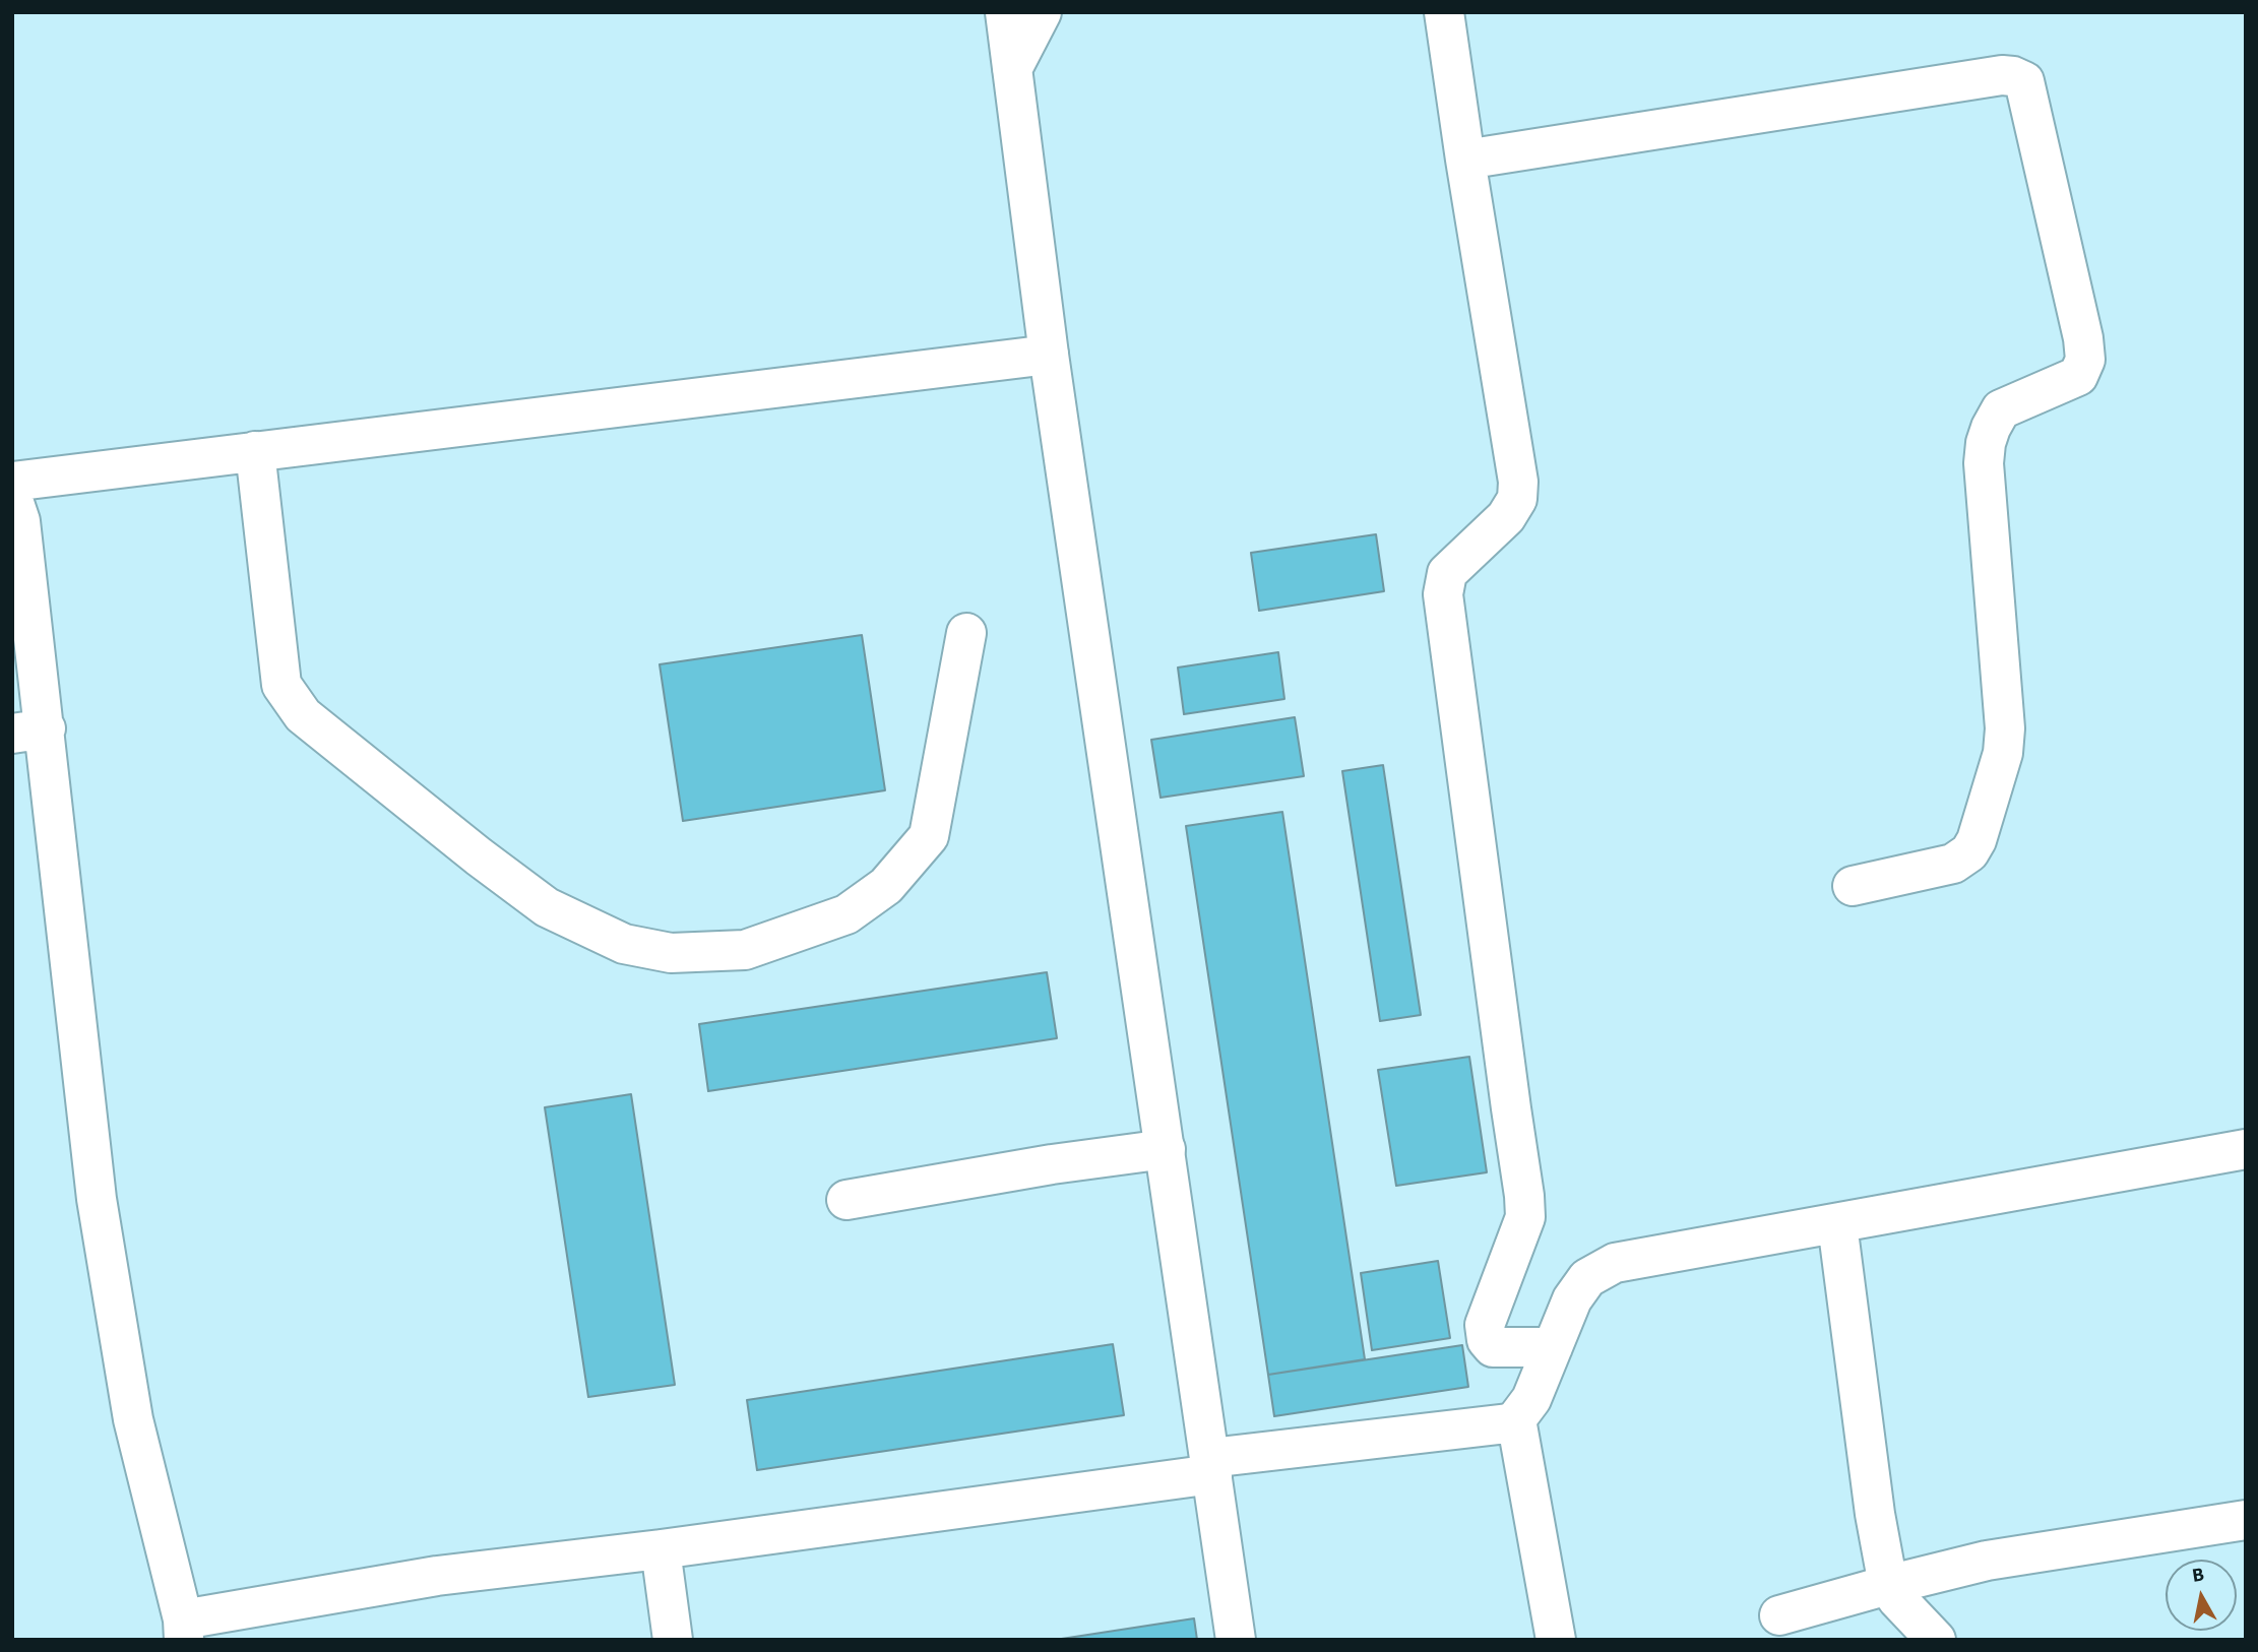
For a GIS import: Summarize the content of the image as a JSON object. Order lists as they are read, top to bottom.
{
  "north": "top"
}
